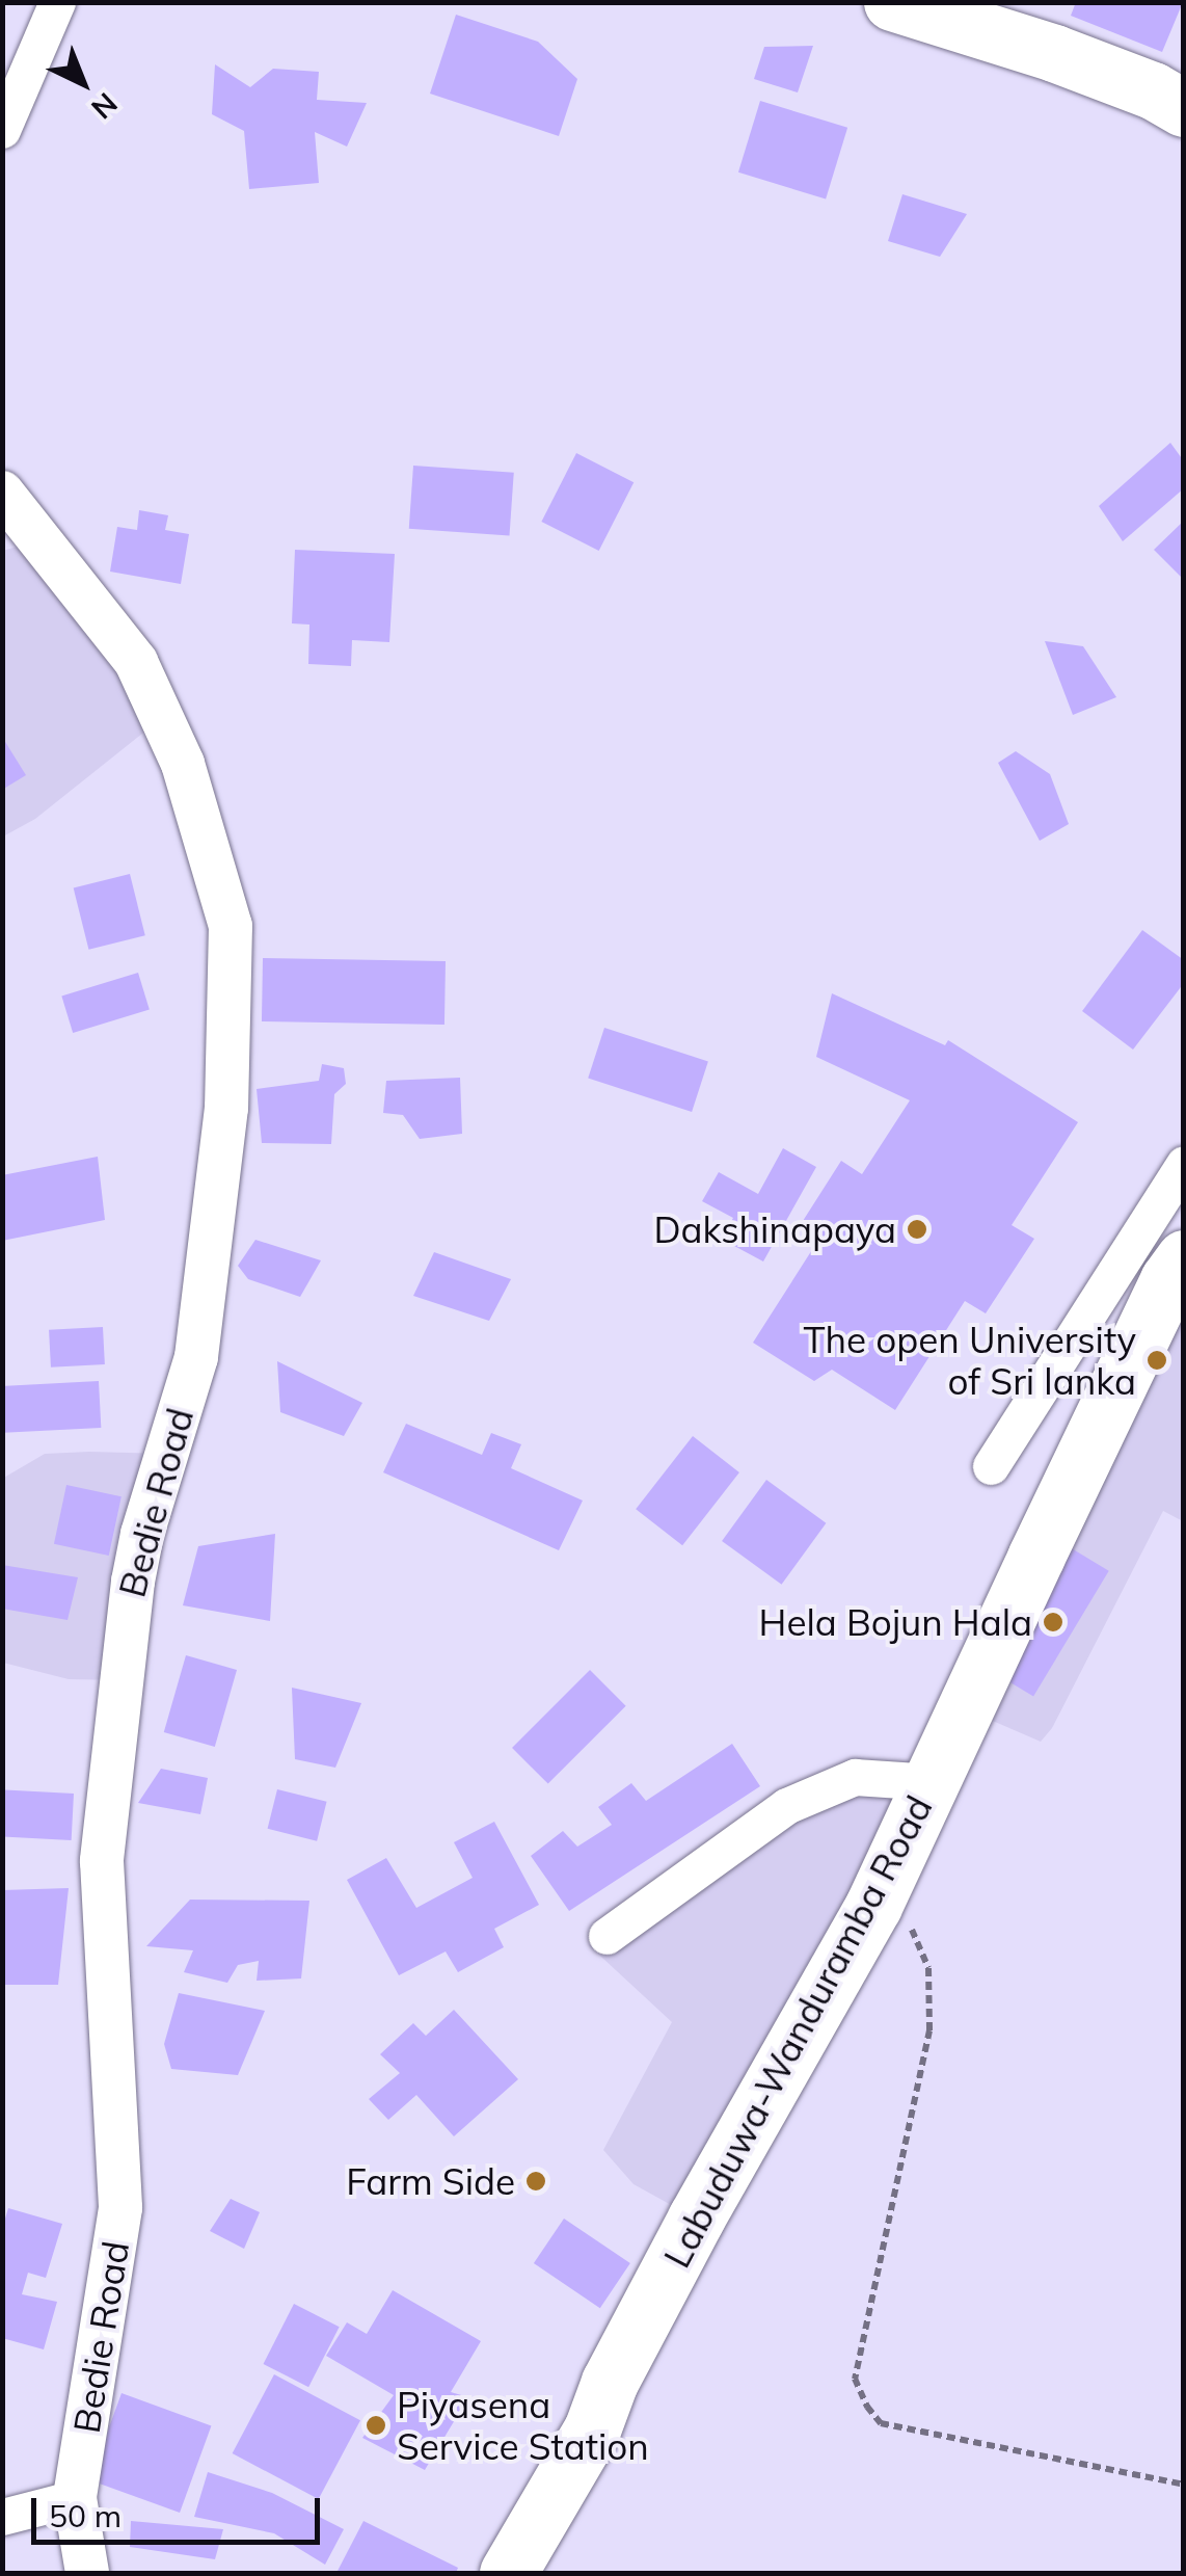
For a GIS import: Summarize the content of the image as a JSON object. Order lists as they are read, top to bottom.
{
  "streets": {
    "main road": ["Labuduwa-Wanduramba Road"],
    "street": ["Bedie Road"]
  },
  "places": [
    "Dakshinapaya",
    "The open University of Sri lanka",
    "Hela Bojun Hala",
    "Farm Side",
    "Piyasena Service Station"
  ],
  "scale_bar": "50 m",
  "north": "bottom right"
}
